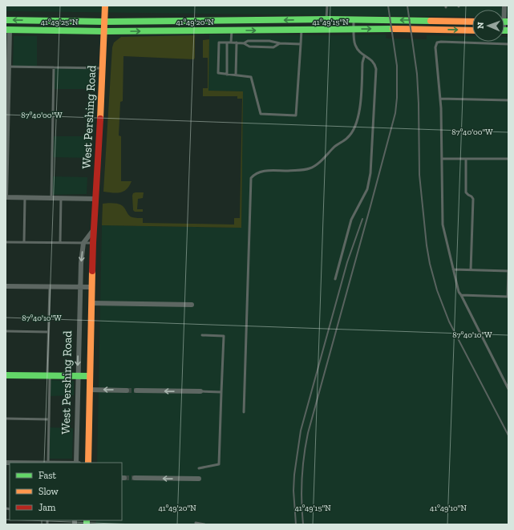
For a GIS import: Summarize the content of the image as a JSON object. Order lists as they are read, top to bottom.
{
  "streets": {
    "main road": ["West Pershing Road"]
  },
  "legend": ["Fast", "Slow", "Jam"],
  "north": "left",
  "coordinates": [
    "41°49'25\"N",
    "41°49'20\"N",
    "41°49'15\"N",
    "87°40'00\"W",
    "87°40'10\"W",
    "41°49'10\"N"
  ]
}
